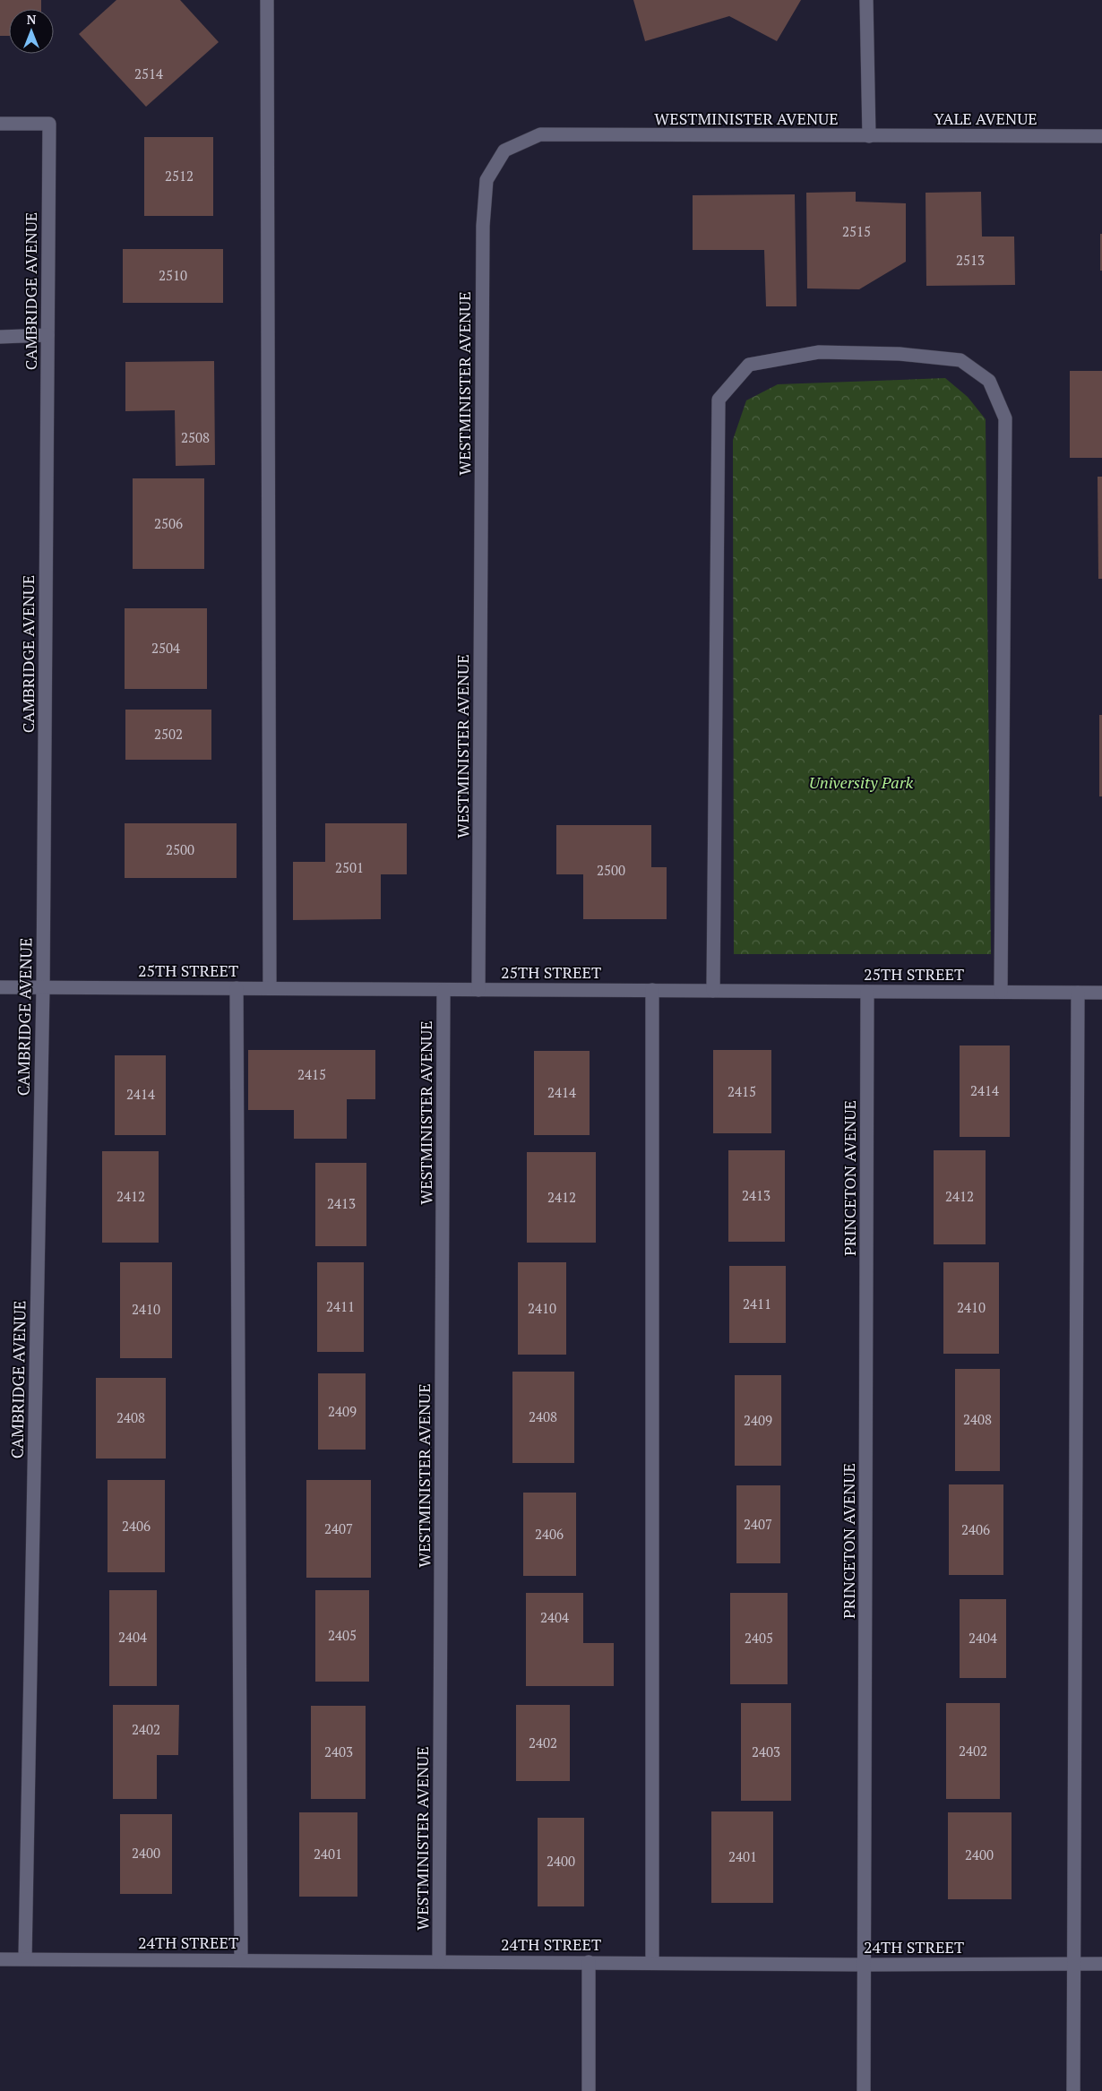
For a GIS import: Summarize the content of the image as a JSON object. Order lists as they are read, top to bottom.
{
  "streets": {
    "street": [
      "WESTMINISTER AVENUE",
      "YALE AVENUE",
      "CAMBRIDGE AVENUE",
      "25TH STREET",
      "PRINCETON AVENUE",
      "24TH STREET"
    ]
  },
  "crossings": [
    ["WESTMINISTER AVENUE", "YALE AVENUE"],
    ["WESTMINISTER AVENUE", "25TH STREET"],
    ["WESTMINISTER AVENUE", "24TH STREET"],
    ["CAMBRIDGE AVENUE", "25TH STREET"],
    ["CAMBRIDGE AVENUE", "24TH STREET"],
    ["25TH STREET", "PRINCETON AVENUE"],
    ["PRINCETON AVENUE", "24TH STREET"]
  ],
  "parks": ["University Park"],
  "house_numbers": [
    "2514",
    "2512",
    "2515",
    "2513",
    "2510",
    "2508",
    "2506",
    "2504",
    "2502",
    "2500",
    "2501",
    "2500",
    "2415",
    "2414",
    "2415",
    "2414",
    "2414",
    "2413",
    "2412",
    "2412",
    "2412",
    "2413",
    "2411",
    "2411",
    "2410",
    "2410",
    "2410",
    "2409",
    "2408",
    "2408",
    "2408",
    "2409",
    "2407",
    "2406",
    "2407",
    "2406",
    "2406",
    "2404",
    "2405",
    "2404",
    "2405",
    "2404",
    "2402",
    "2402",
    "2402",
    "2403",
    "2403",
    "2400",
    "2401",
    "2400",
    "2401",
    "2400"
  ],
  "north": "top"
}
